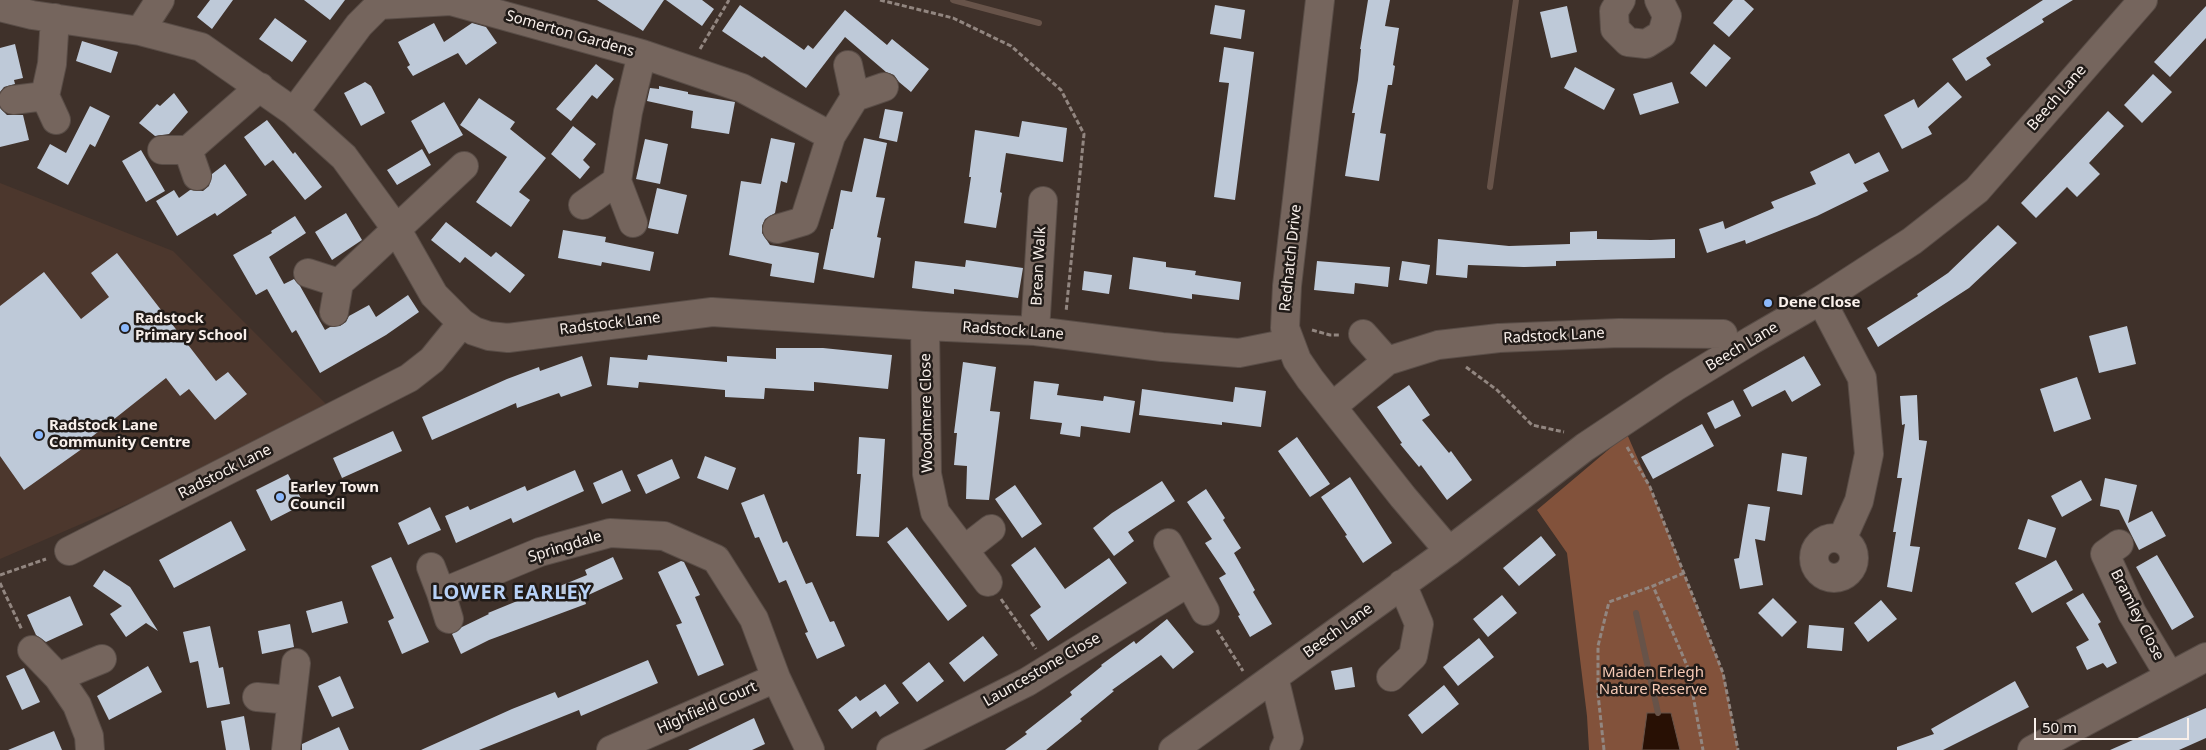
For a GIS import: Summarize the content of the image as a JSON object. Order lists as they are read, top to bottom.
{
  "streets": {
    "street": [
      "Somerton Gardens",
      "Beech Lane",
      "Redhatch Drive",
      "Brean Walk",
      "Radstock Lane",
      "Woodmere Close",
      "Springdale",
      "Bramley Close",
      "Launcestone Close",
      "Highfield Court"
    ]
  },
  "crossings": [
    ["Beech Lane", "Redhatch Drive"],
    ["Redhatch Drive", "Radstock Lane"],
    ["Brean Walk", "Radstock Lane"],
    ["Radstock Lane", "Woodmere Close"],
    ["Springdale", "Highfield Court"]
  ],
  "districts": ["LOWER EARLEY"],
  "parks": ["Maiden Erlegh Nature Reserve"],
  "places": [
    "Dene Close",
    "Radstock Primary School",
    "Radstock Lane Community Centre",
    "Earley Town Council"
  ],
  "scale_bar": "50 m"
}
